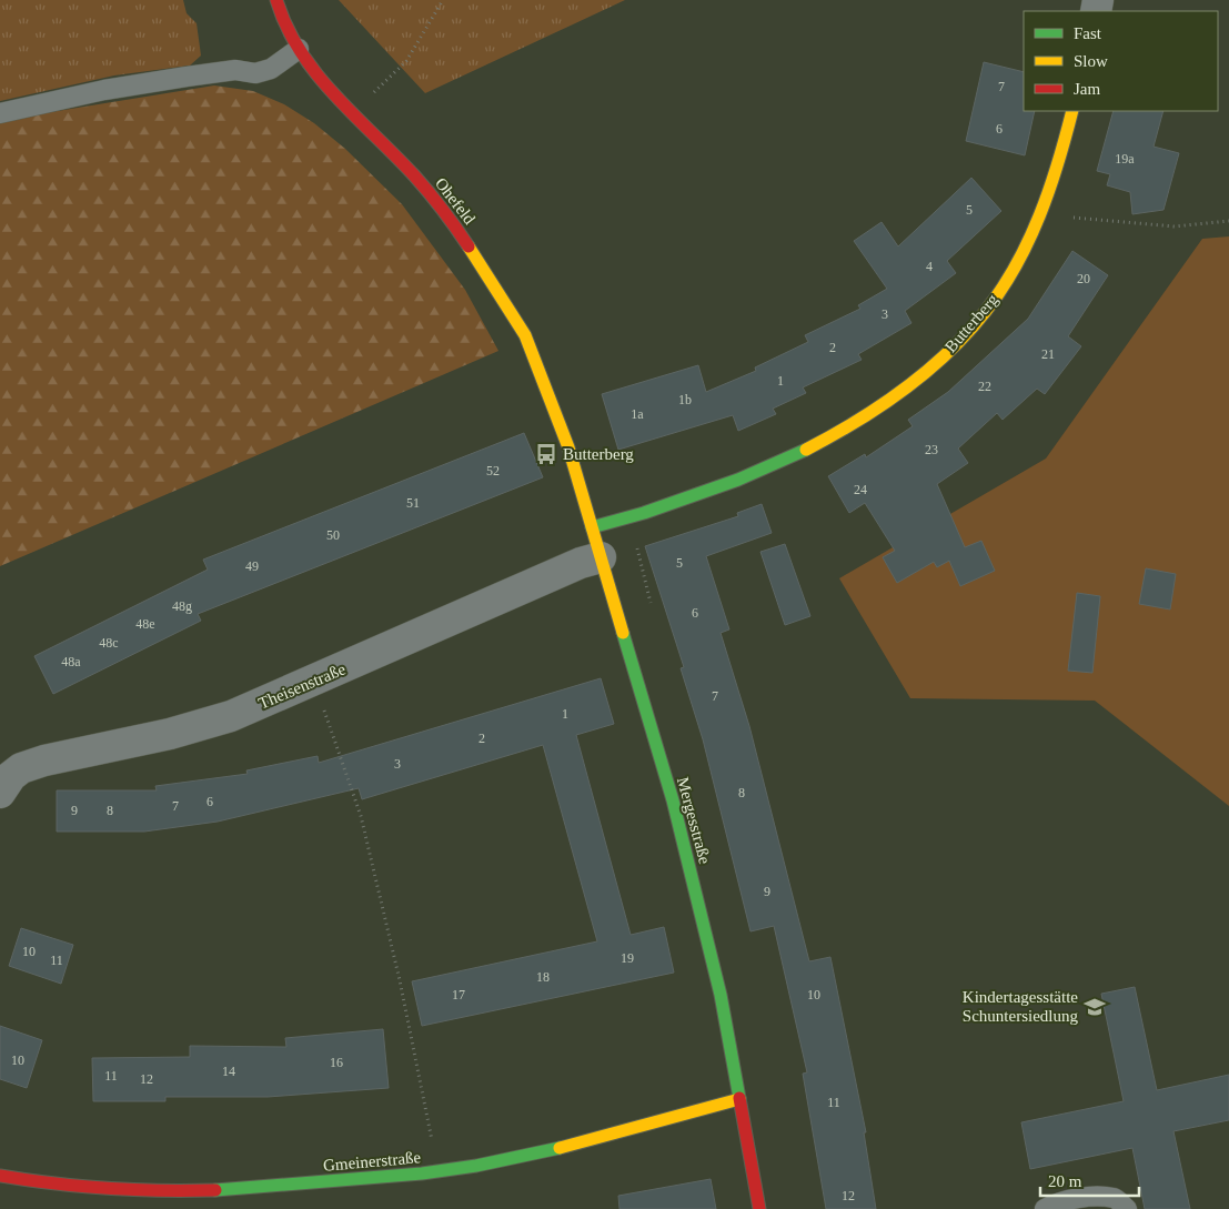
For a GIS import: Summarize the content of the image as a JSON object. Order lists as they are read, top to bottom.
{
  "streets": {
    "street": [
      "Ohefeld",
      "Butterberg",
      "Theisenstraße",
      "Mergesstraße",
      "Gmeinerstraße"
    ]
  },
  "crossings": [
    ["Ohefeld", "Mergesstraße"],
    ["Butterberg", "Mergesstraße"],
    ["Theisenstraße", "Mergesstraße"],
    ["Mergesstraße", "Gmeinerstraße"]
  ],
  "places": {
    "bus stop": ["Butterberg"],
    "school or university": ["Kindertagesstätte Schuntersiedlung"]
  },
  "house_numbers": [
    "7",
    "6",
    "19a",
    "5",
    "4",
    "20",
    "3",
    "2",
    "21",
    "1",
    "22",
    "1b",
    "1a",
    "23",
    "52",
    "24",
    "51",
    "50",
    "5",
    "49",
    "48g",
    "6",
    "48e",
    "48c",
    "48a",
    "7",
    "1",
    "2",
    "3",
    "8",
    "6",
    "7",
    "9",
    "8",
    "9",
    "10",
    "19",
    "11",
    "18",
    "17",
    "10",
    "10",
    "16",
    "14",
    "11",
    "12",
    "11",
    "12"
  ],
  "legend": ["Fast", "Slow", "Jam"],
  "scale_bar": "20 m"
}
